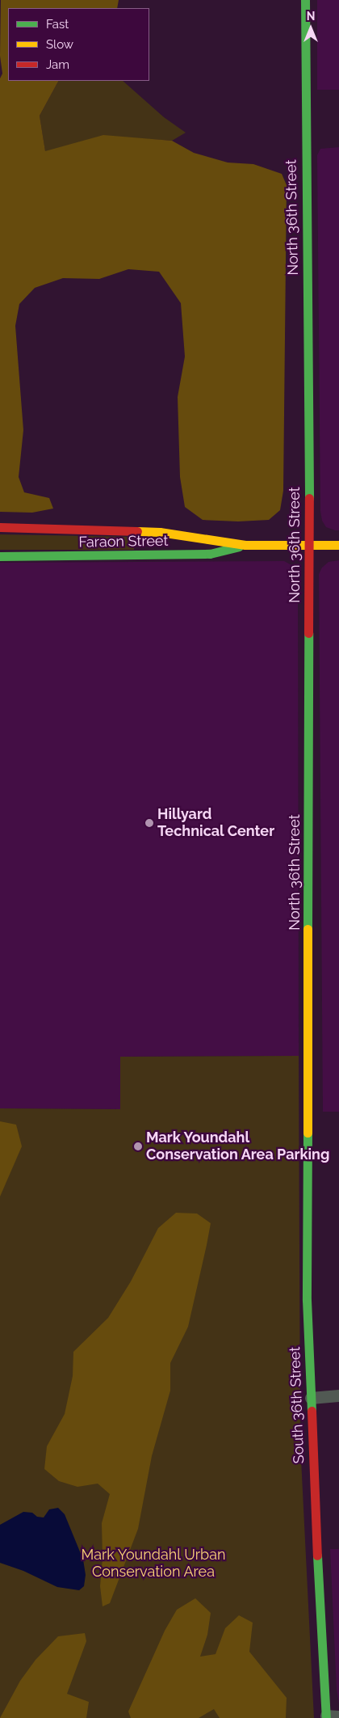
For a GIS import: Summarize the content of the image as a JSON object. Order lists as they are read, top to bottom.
{
  "streets": {
    "main road": ["North 36th Street", "Faraon Street", "South 36th Street"]
  },
  "crossings": [
    ["North 36th Street", "Faraon Street"],
    ["North 36th Street", "South 36th Street"]
  ],
  "parks": ["Mark Youndahl Urban Conservation Area"],
  "places": ["Hillyard Technical Center", "Mark Youndahl Conservation Area Parking"],
  "legend": ["Fast", "Slow", "Jam"],
  "north": "top"
}
